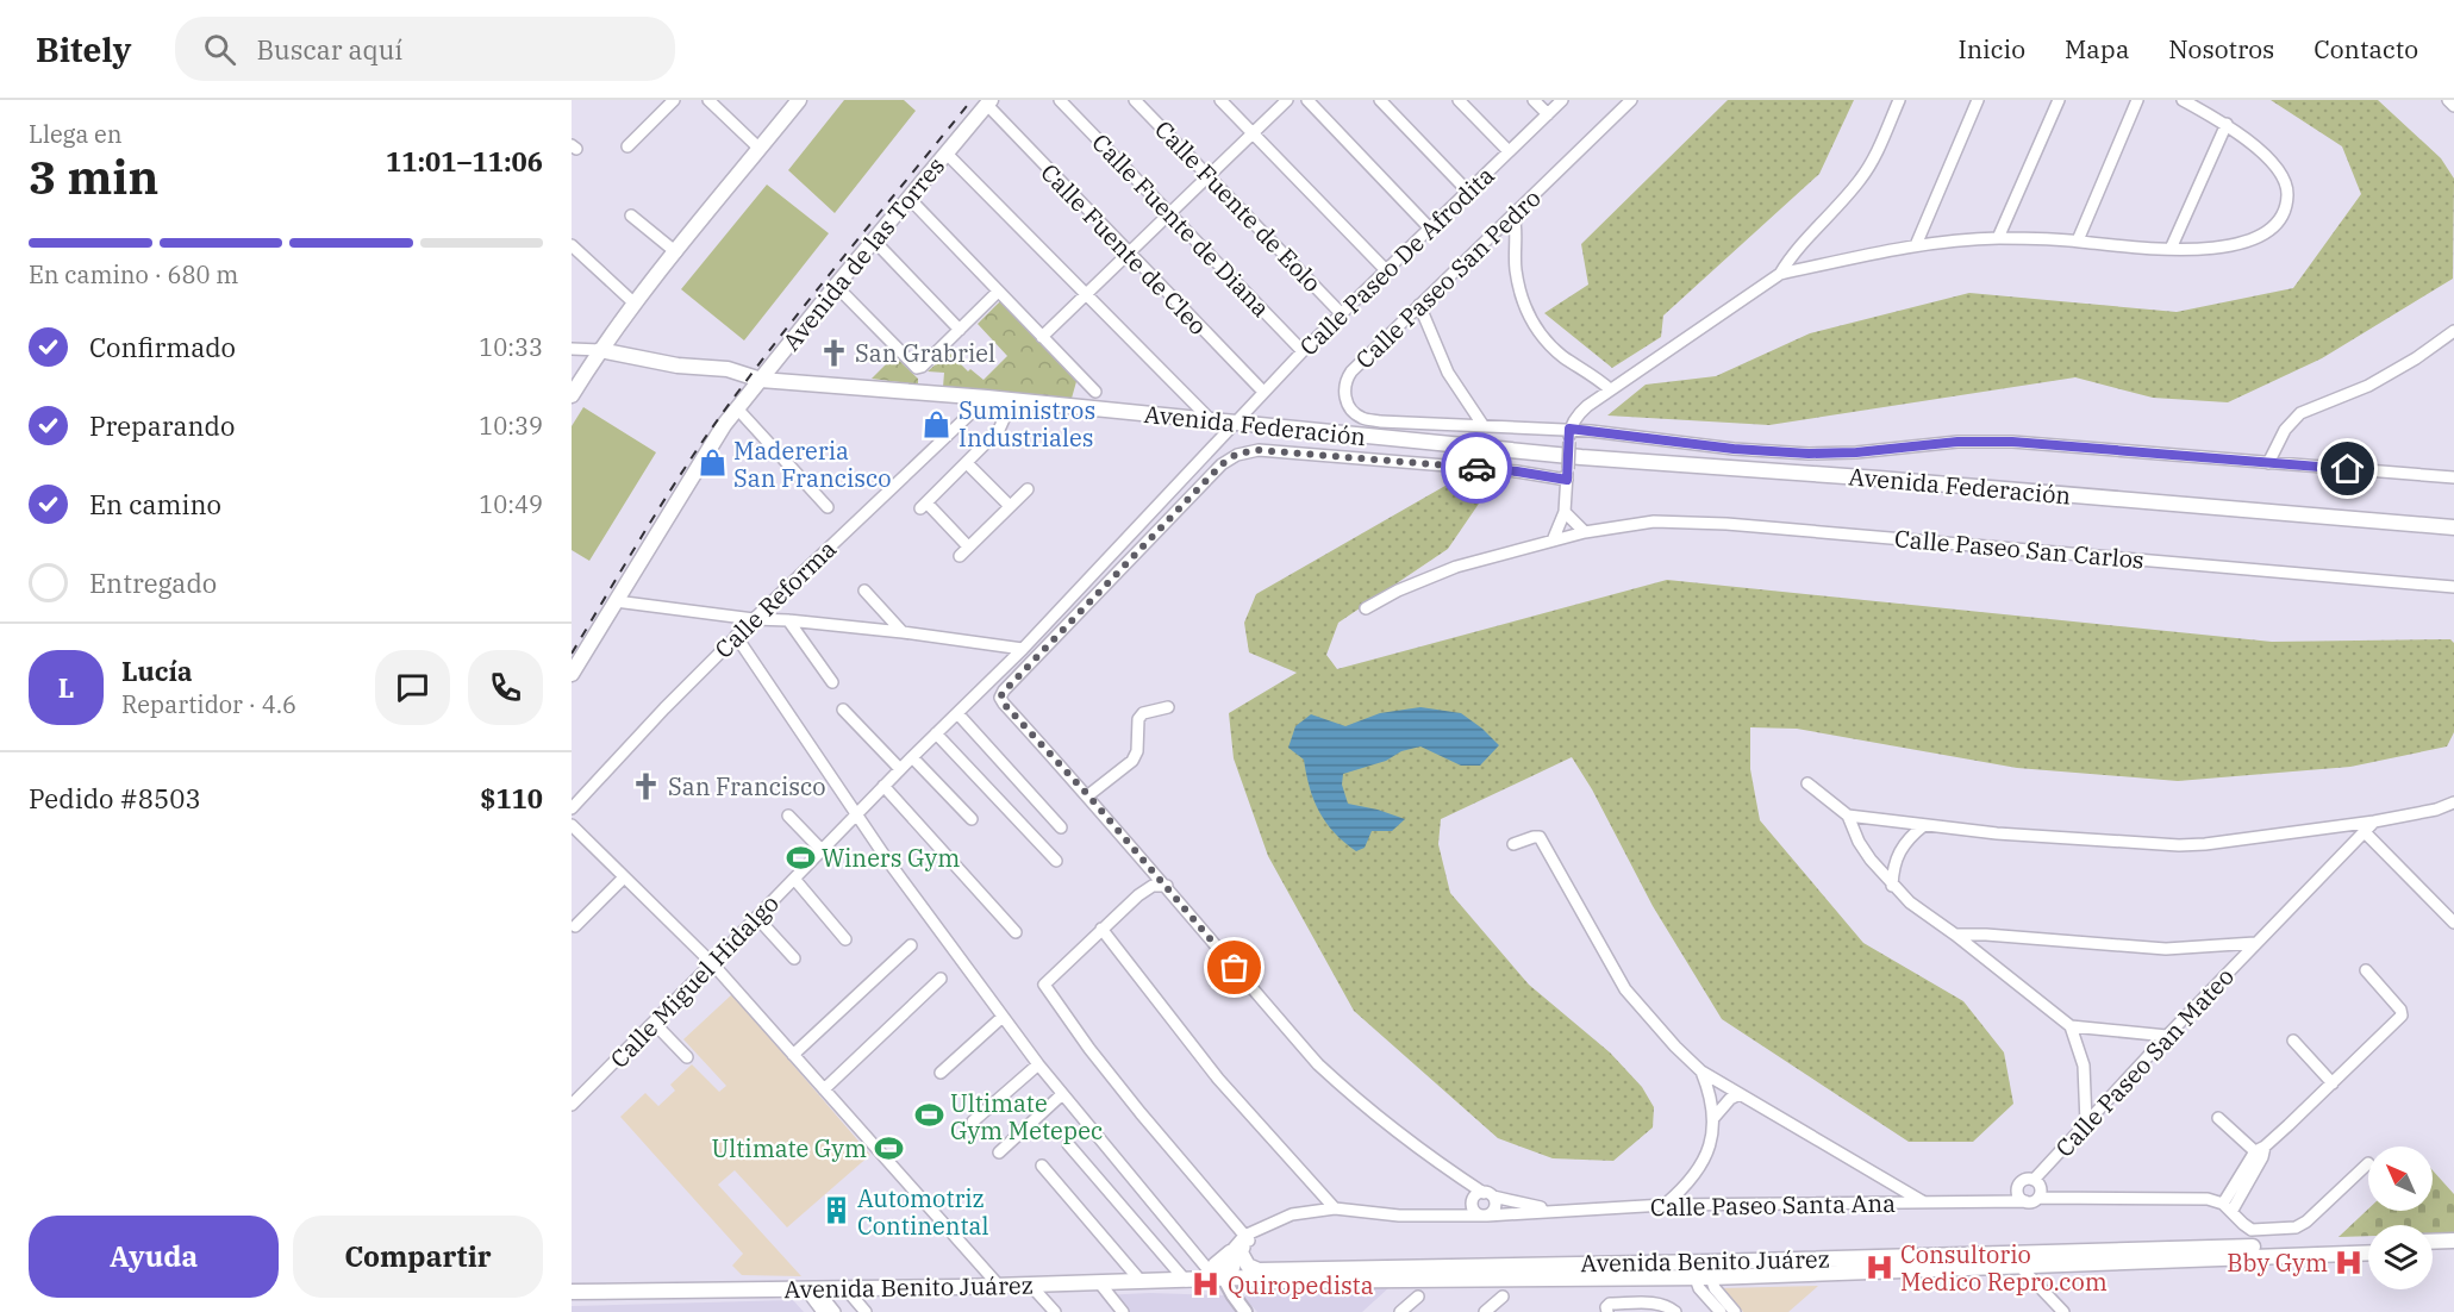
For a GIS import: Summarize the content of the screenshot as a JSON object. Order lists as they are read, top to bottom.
{
  "streets": {
    "main road": ["Avenida de las Torres", "Avenida Federación", "Avenida Benito Juárez"],
    "street": [
      "Calle Fuente de Eolo",
      "Calle Fuente de Diana",
      "Calle Fuente de Cleo",
      "Calle Paseo De Afrodita",
      "Calle Paseo San Pedro",
      "Calle Paseo San Carlos",
      "Calle Reforma",
      "Calle Miguel Hidalgo",
      "Calle Paseo San Mateo",
      "Calle Paseo Santa Ana"
    ]
  },
  "crossings": [
    ["Calle Fuente de Eolo", "Calle Paseo De Afrodita"],
    ["Calle Fuente de Diana", "Calle Paseo De Afrodita"],
    ["Calle Fuente de Cleo", "Avenida de las Torres"],
    ["Calle Fuente de Cleo", "Calle Paseo De Afrodita"],
    ["Avenida de las Torres", "Avenida Federación"],
    ["Calle Paseo De Afrodita", "Avenida Federación"],
    ["Calle Paseo De Afrodita", "Calle Miguel Hidalgo"],
    ["Avenida Federación", "Calle Reforma"],
    ["Avenida Federación", "Calle Miguel Hidalgo"],
    ["Calle Paseo San Mateo", "Calle Paseo Santa Ana"]
  ],
  "places": {
    "church": ["San Grabriel", "San Francisco"],
    "shop": ["Suministros Industriales", "Madereria San Francisco"],
    "sports": ["Winers Gym", "Ultimate Gym Metepec", "Ultimate Gym"],
    "building": ["Automotriz Continental"],
    "hospital": ["Bby Gym", "Consultorio Medico Repro.com", "Quiropedista"]
  },
  "north": "top left",
  "page": {
    "header": "Bitely",
    "search": "Buscar aquí",
    "nav": [
      "Inicio",
      "Mapa",
      "Nosotros",
      "Contacto"
    ],
    "heading": ["3 min", "Llega en", "11:01–11:06"],
    "panel": [
      "Lucía",
      "Repartidor · 4.6",
      "Pedido #8503",
      "$110"
    ],
    "bar": "En camino · 680 m",
    "list": [
      ["Confirmado", "10:33"],
      ["Preparando", "10:39"],
      ["En camino", "10:49"],
      "Entregado"
    ],
    "round": "L",
    "buttons": ["Ayuda", "Compartir"]
  }
}
